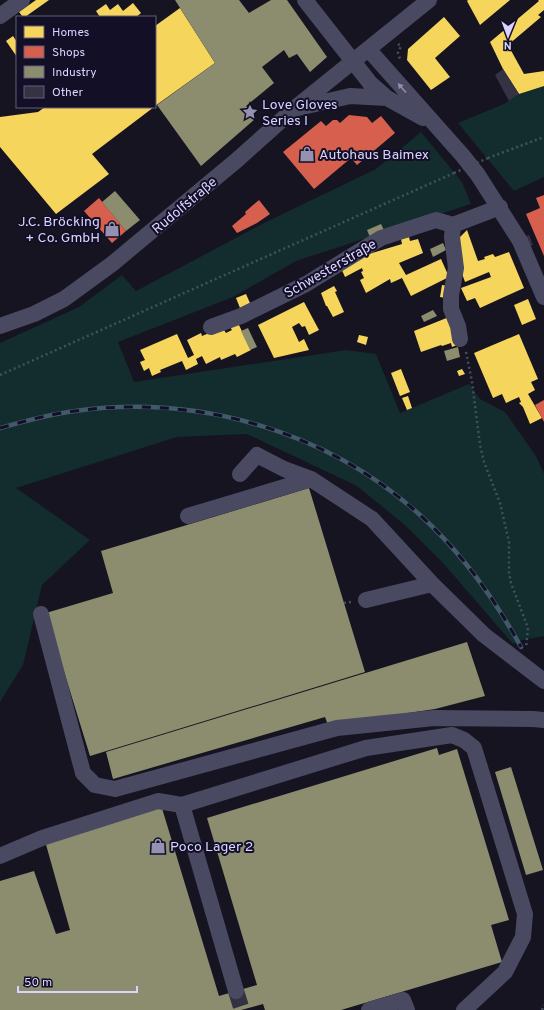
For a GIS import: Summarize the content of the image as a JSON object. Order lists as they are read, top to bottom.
{
  "streets": {
    "street": ["Rudolfstraße", "Schwesterstraße"]
  },
  "places": {
    "place": ["Love Gloves Series I"],
    "shop": ["Autohaus Baimex", "J.C. Bröcking + Co. GmbH", "Poco Lager 2"]
  },
  "legend": [
    "Homes",
    "Shops",
    "Industry",
    "Other"
  ],
  "scale_bar": "50 m",
  "north": "bottom"
}
